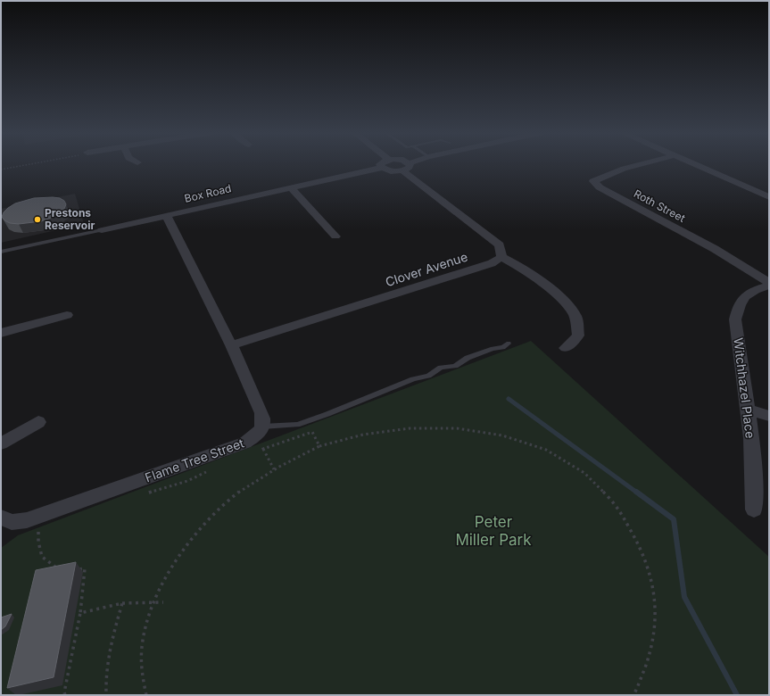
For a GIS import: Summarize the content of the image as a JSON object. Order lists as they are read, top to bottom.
{
  "streets": {
    "street": [
      "Box Road",
      "Roth Street",
      "Clover Avenue",
      "Witchhazel Place",
      "Flame Tree Street"
    ]
  },
  "parks": ["Peter Miller Park"],
  "places": ["Prestons Reservoir"]
}
